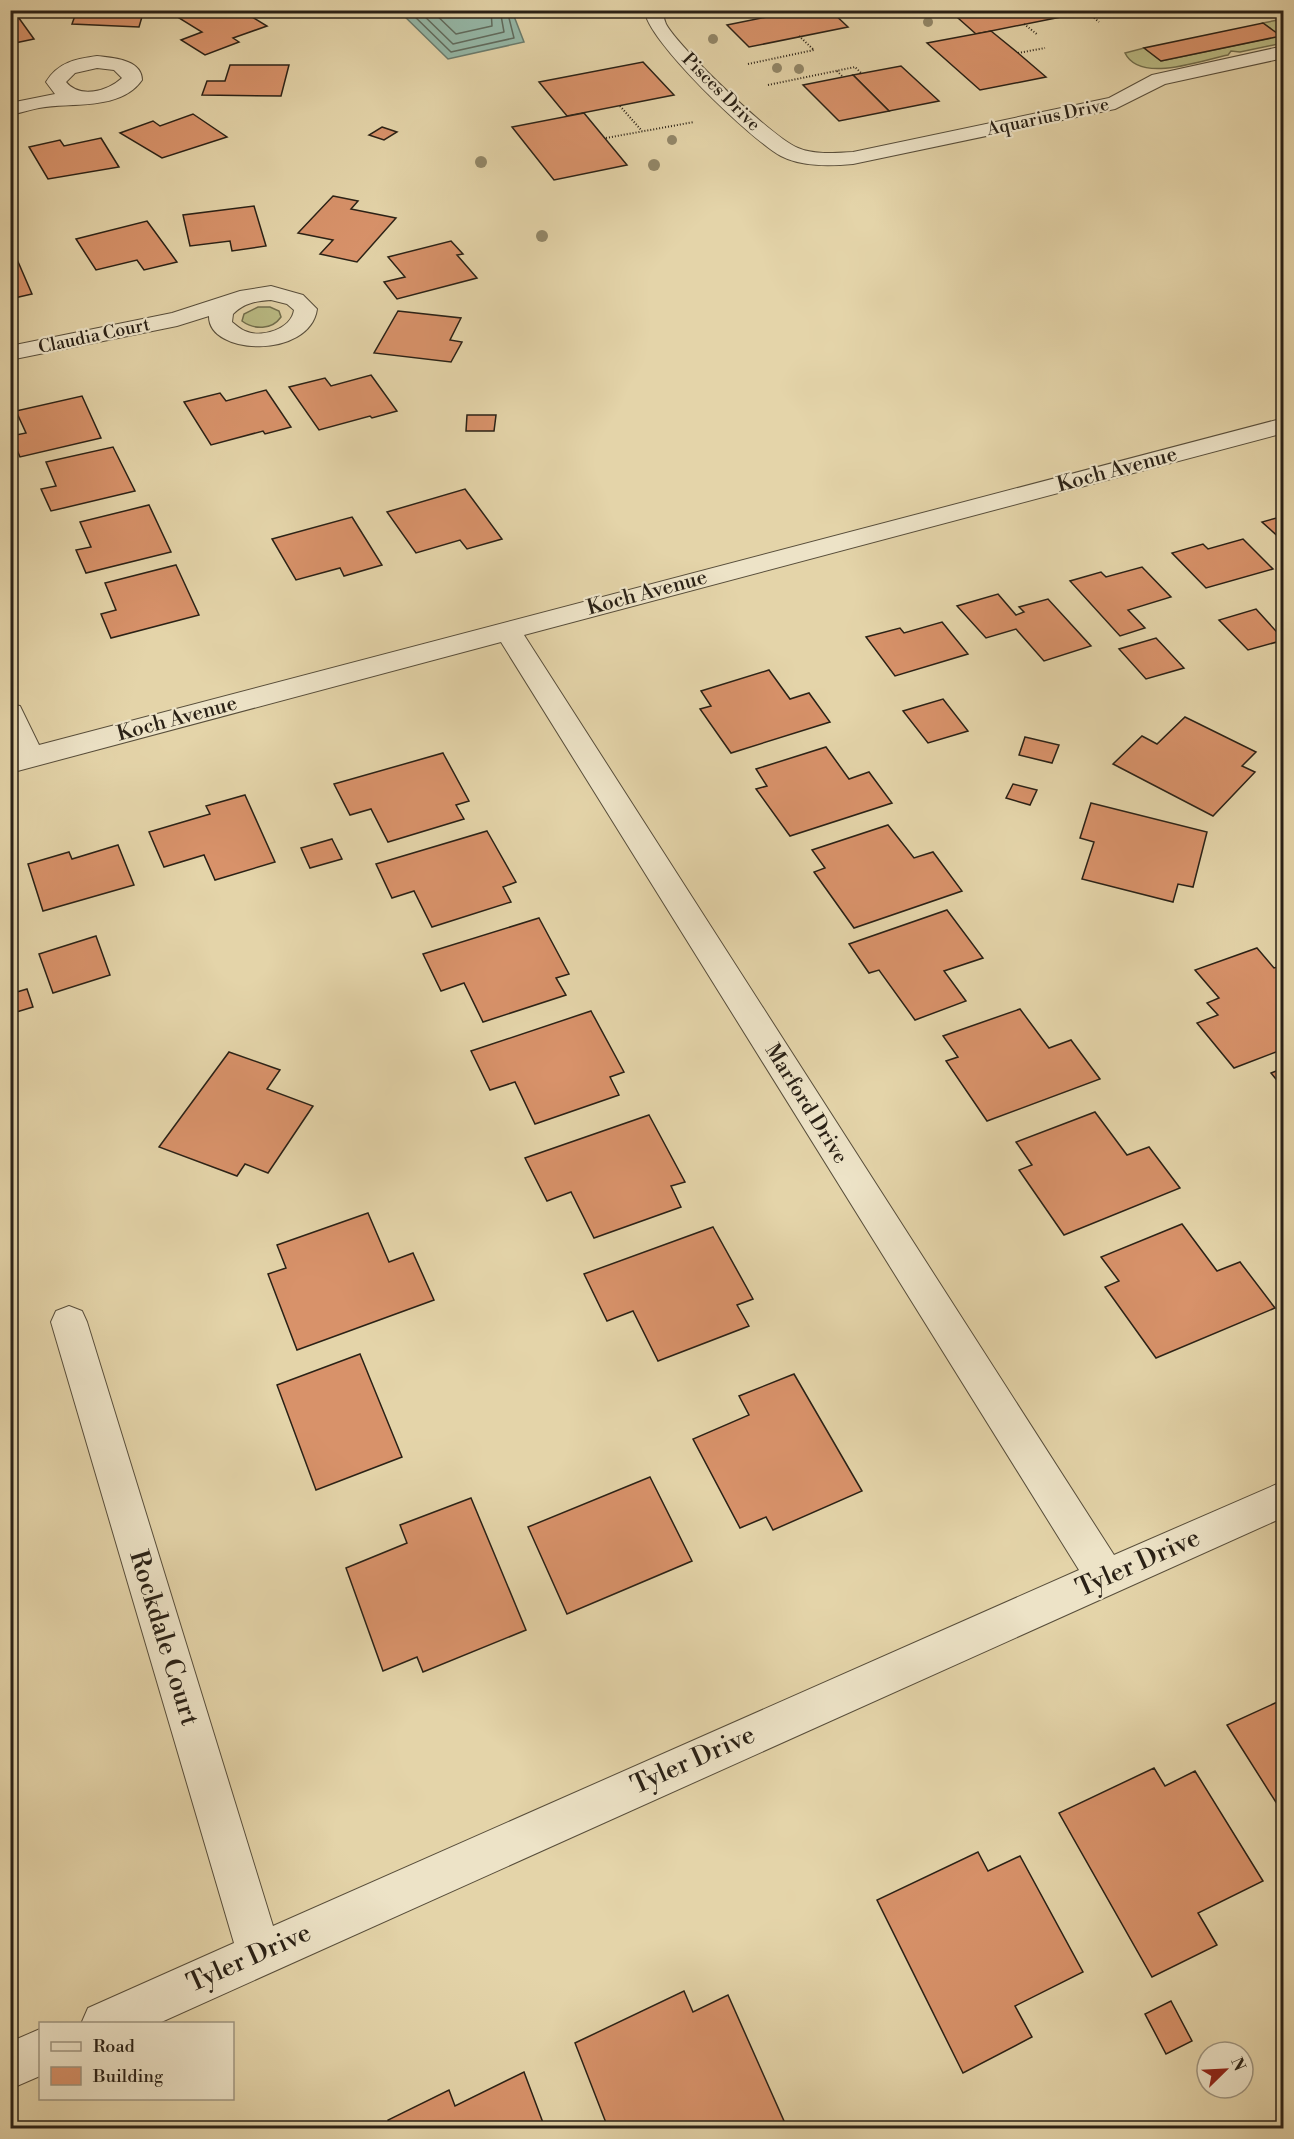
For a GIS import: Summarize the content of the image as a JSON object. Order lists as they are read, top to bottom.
{
  "streets": {
    "street": [
      "Pisces Drive",
      "Aquarius Drive",
      "Claudia Court",
      "Koch Avenue",
      "Marford Drive",
      "Tyler Drive",
      "Rockdale Court"
    ]
  },
  "crossings": [
    ["Pisces Drive", "Aquarius Drive"],
    ["Koch Avenue", "Marford Drive"],
    ["Marford Drive", "Tyler Drive"],
    ["Tyler Drive", "Rockdale Court"]
  ],
  "legend": ["Road", "Building"],
  "north": "top right"
}
